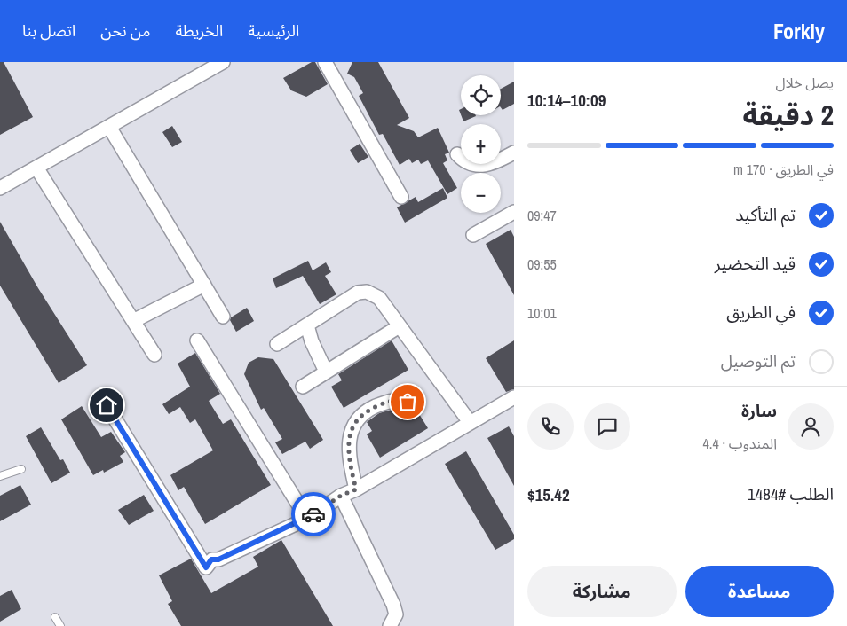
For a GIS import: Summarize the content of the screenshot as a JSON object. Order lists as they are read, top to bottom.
{
  "page": {
    "header": "Forkly",
    "nav": [
      "الرئيسية",
      "الخريطة",
      "من نحن",
      "اتصل بنا"
    ],
    "heading": ["2 دقيقة", "يصل خلال", "10:09–10:14"],
    "panel": [
      "سارة",
      "المندوب · 4.4",
      "الطلب #1484",
      "$15.42"
    ],
    "map_buttons": ["+", "−"],
    "bar": "في الطريق · 170 m",
    "list": [
      ["تم التأكيد", "09:47"],
      ["قيد التحضير", "09:55"],
      ["في الطريق", "10:01"],
      "تم التوصيل"
    ],
    "buttons": ["مساعدة", "مشاركة"]
  }
}
